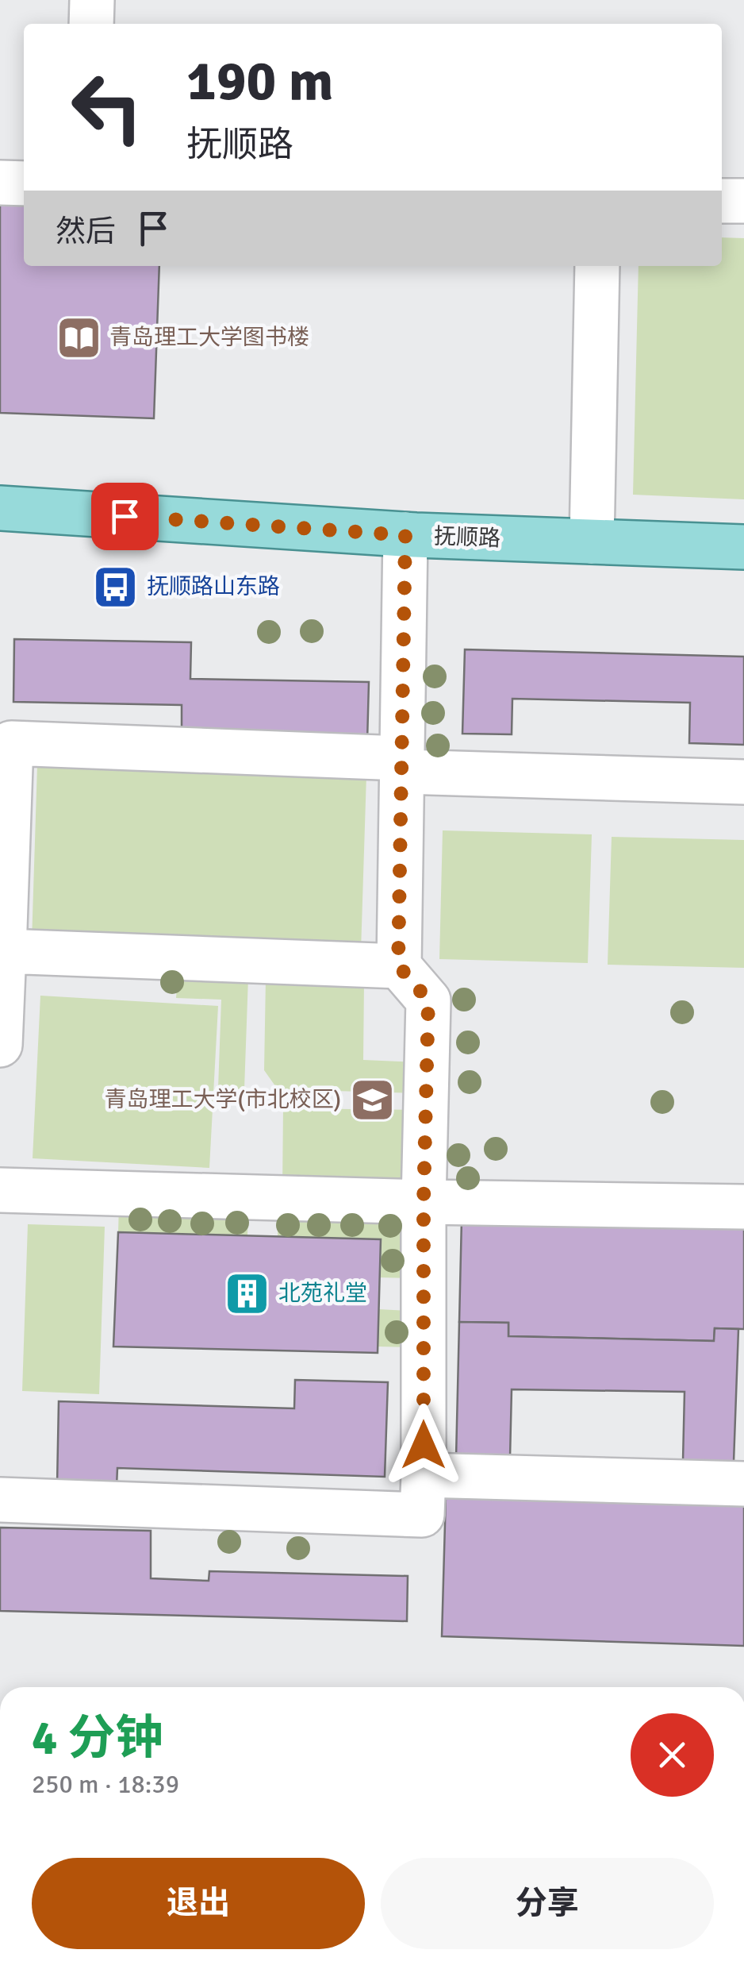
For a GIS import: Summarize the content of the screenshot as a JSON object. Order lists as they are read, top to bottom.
{
  "streets": {
    "main road": ["抚顺路"]
  },
  "places": {
    "library": ["青岛理工大学图书楼"],
    "bus stop": ["抚顺路山东路"],
    "school or university": ["青岛理工大学(市北校区)"],
    "building": ["北苑礼堂"]
  },
  "page": {
    "turn": ["190 m", "抚顺路"],
    "then": "然后",
    "heading": ["4 分钟", "250 m · 18:39"],
    "buttons": ["退出", "分享"]
  }
}
